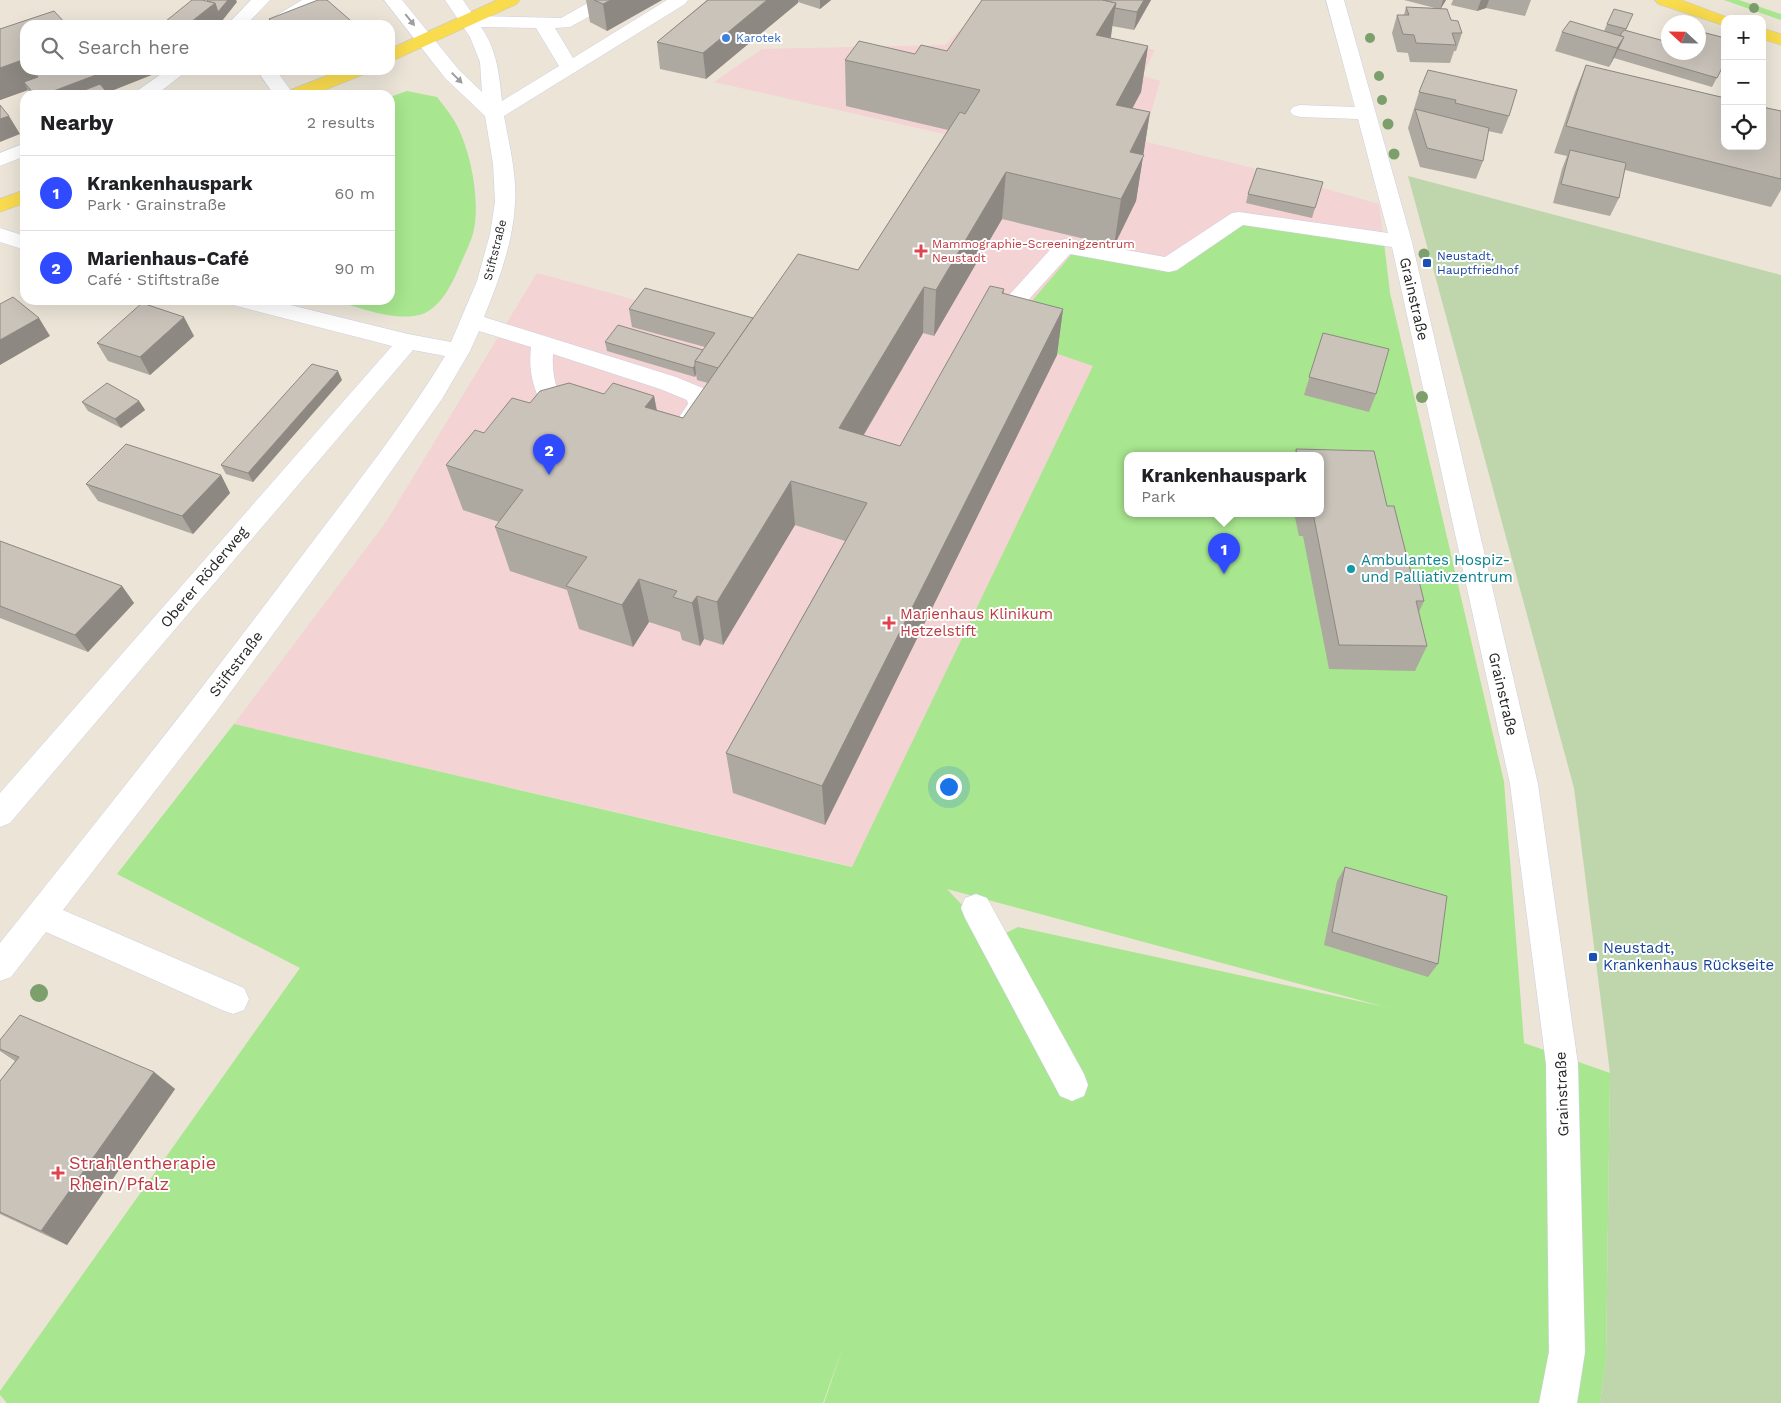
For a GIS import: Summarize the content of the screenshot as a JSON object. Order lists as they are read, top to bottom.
{
  "streets": {
    "street": ["Stiftstraße", "Grainstraße", "Oberer Röderweg"]
  },
  "places": {
    "other": ["Karotek", "Ambulantes Hospiz- und Palliativzentrum"],
    "health": ["Mammographie-Screeningzentrum Neustadt", "Marienhaus Klinikum Hetzelstift", "Strahlentherapie Rhein/Pfalz"],
    "transit": ["Neustadt, Hauptfriedhof", "Neustadt, Krankenhaus Rückseite"]
  },
  "north": "left",
  "page": {
    "map_buttons": ["+", "−"],
    "search": "Search here",
    "heading": ["Nearby", "2 results"],
    "list": [
      {
        "mark": "1",
        "name": "Krankenhauspark",
        "note": "Park · Grainstraße",
        "value": "60 m"
      },
      {
        "mark": "2",
        "name": "Marienhaus-Café",
        "note": "Café · Stiftstraße",
        "value": "90 m"
      }
    ],
    "pins": ["2", "1"],
    "popup": ["Krankenhauspark", "Park"]
  }
}
